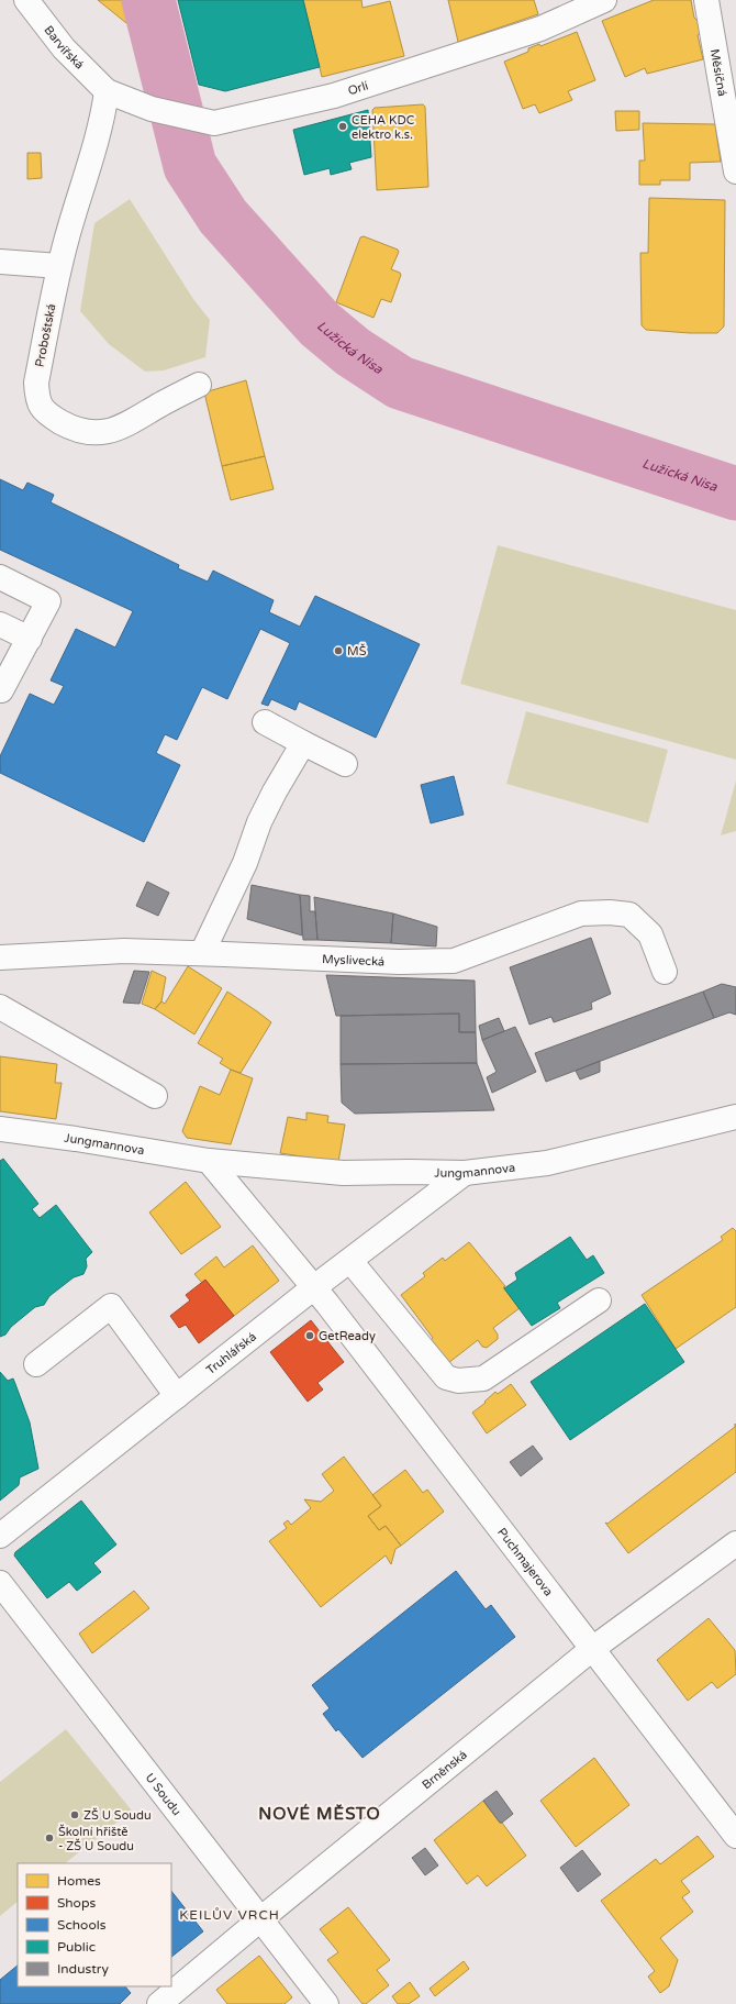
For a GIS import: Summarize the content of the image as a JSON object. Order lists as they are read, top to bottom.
{
  "streets": {
    "street": [
      "Barvířská",
      "Měsíčná",
      "Orlí",
      "Proboštská",
      "Myslivecká",
      "Jungmannova",
      "Truhlářská",
      "Puchmajerova",
      "Brněnská",
      "U Soudu"
    ]
  },
  "crossings": [
    ["Barvířská", "Orlí"],
    ["Barvířská", "Proboštská"],
    ["Orlí", "Proboštská"],
    ["Jungmannova", "Truhlářská"],
    ["Truhlářská", "Puchmajerova"],
    ["Puchmajerova", "Brněnská"],
    ["Brněnská", "U Soudu"]
  ],
  "districts": ["NOVÉ MĚSTO", "KEILŮV VRCH"],
  "water": ["Lužická Nisa"],
  "places": [
    "CEHA KDC elektro k.s.",
    "MŠ",
    "GetReady",
    "ZŠ U Soudu",
    "Školní hřiště - ZŠ U Soudu"
  ],
  "legend": [
    "Homes",
    "Shops",
    "Schools",
    "Public",
    "Industry"
  ]
}
